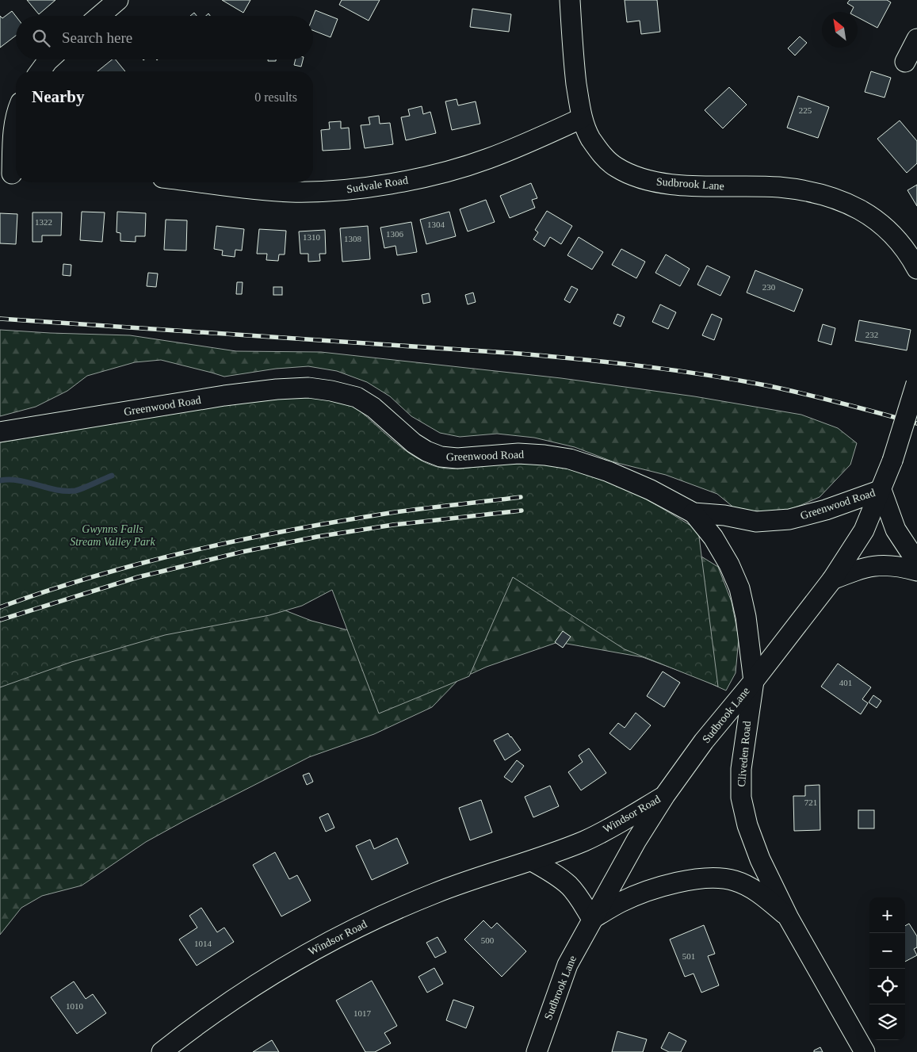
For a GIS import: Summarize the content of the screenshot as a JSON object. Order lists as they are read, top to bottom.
{
  "streets": {
    "street": [
      "Sudbrook Lane",
      "Sudvale Road",
      "Greenwood Road",
      "Cliveden Road",
      "Windsor Road"
    ]
  },
  "crossings": [
    ["Sudbrook Lane", "Sudvale Road"],
    ["Sudbrook Lane", "Greenwood Road"],
    ["Sudbrook Lane", "Cliveden Road"],
    ["Sudbrook Lane", "Windsor Road"],
    ["Greenwood Road", "Cliveden Road"]
  ],
  "parks": ["Gwynns Falls Stream Valley Park"],
  "house_numbers": [
    "225",
    "1322",
    "1304",
    "1306",
    "1310",
    "1308",
    "230",
    "232",
    "401",
    "721",
    "500",
    "1014",
    "501",
    "1010",
    "1017"
  ],
  "north": "top left",
  "page": {
    "search": "Search here",
    "heading": ["Nearby", "0 results"],
    "map_buttons": ["+", "−"]
  }
}
